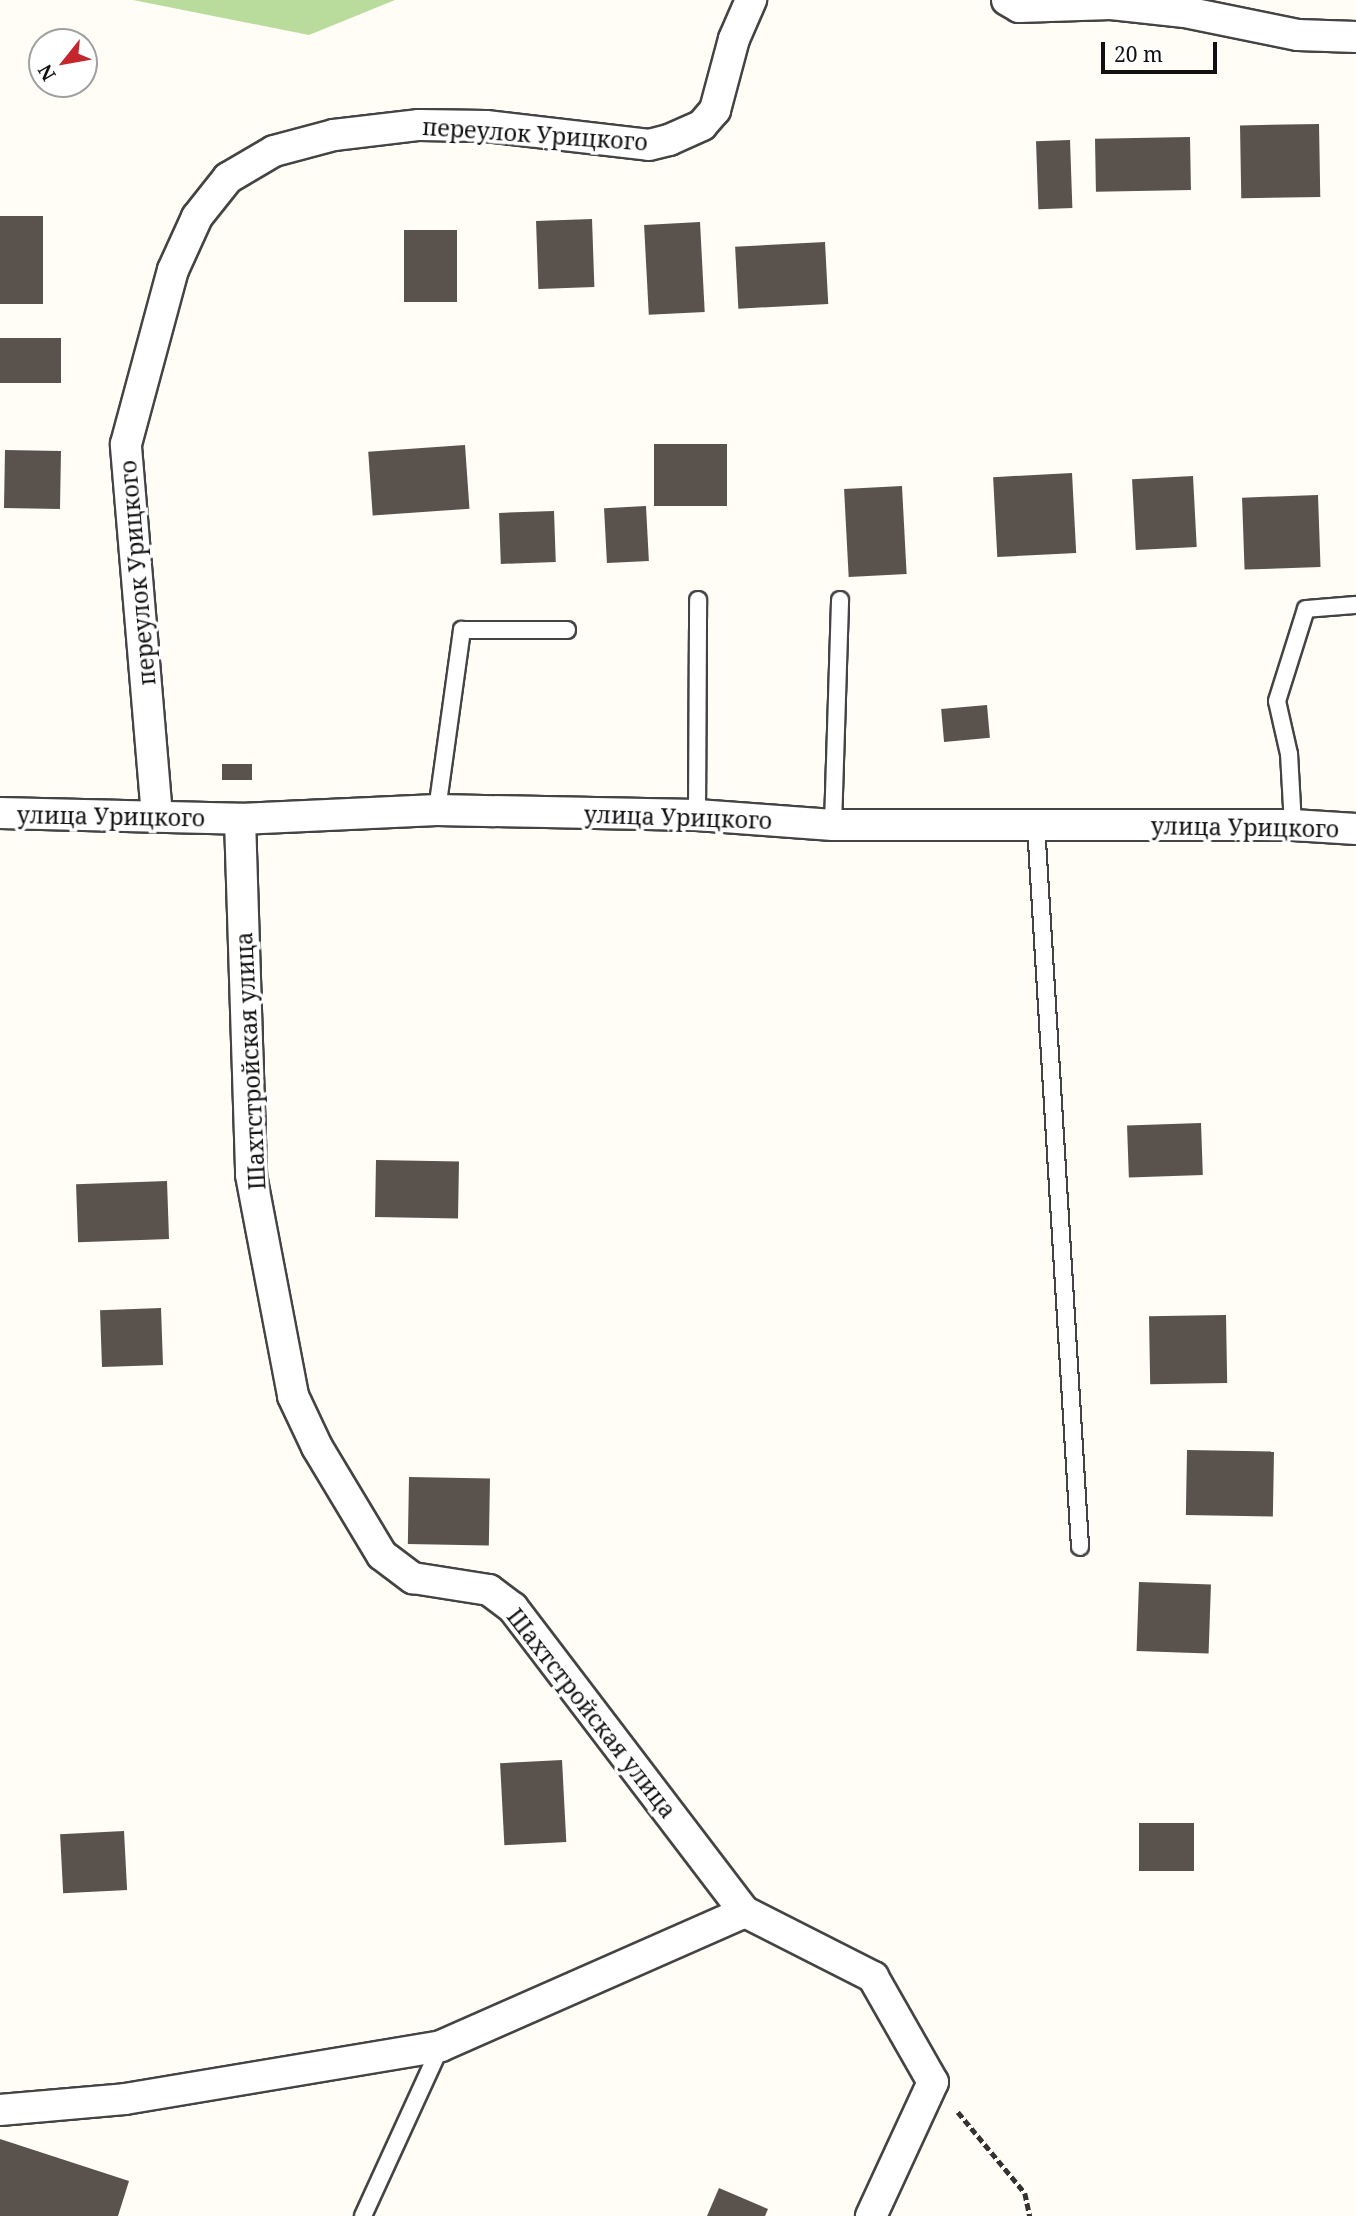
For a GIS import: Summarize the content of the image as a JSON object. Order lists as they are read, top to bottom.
{
  "streets": {
    "street": ["переулок Урицкого", "улица Урицкого", "Шахтстройская улица"]
  },
  "crossings": [
    ["переулок Урицкого", "улица Урицкого"],
    ["улица Урицкого", "Шахтстройская улица"]
  ],
  "scale_bar": "20 m",
  "north": "bottom left"
}
